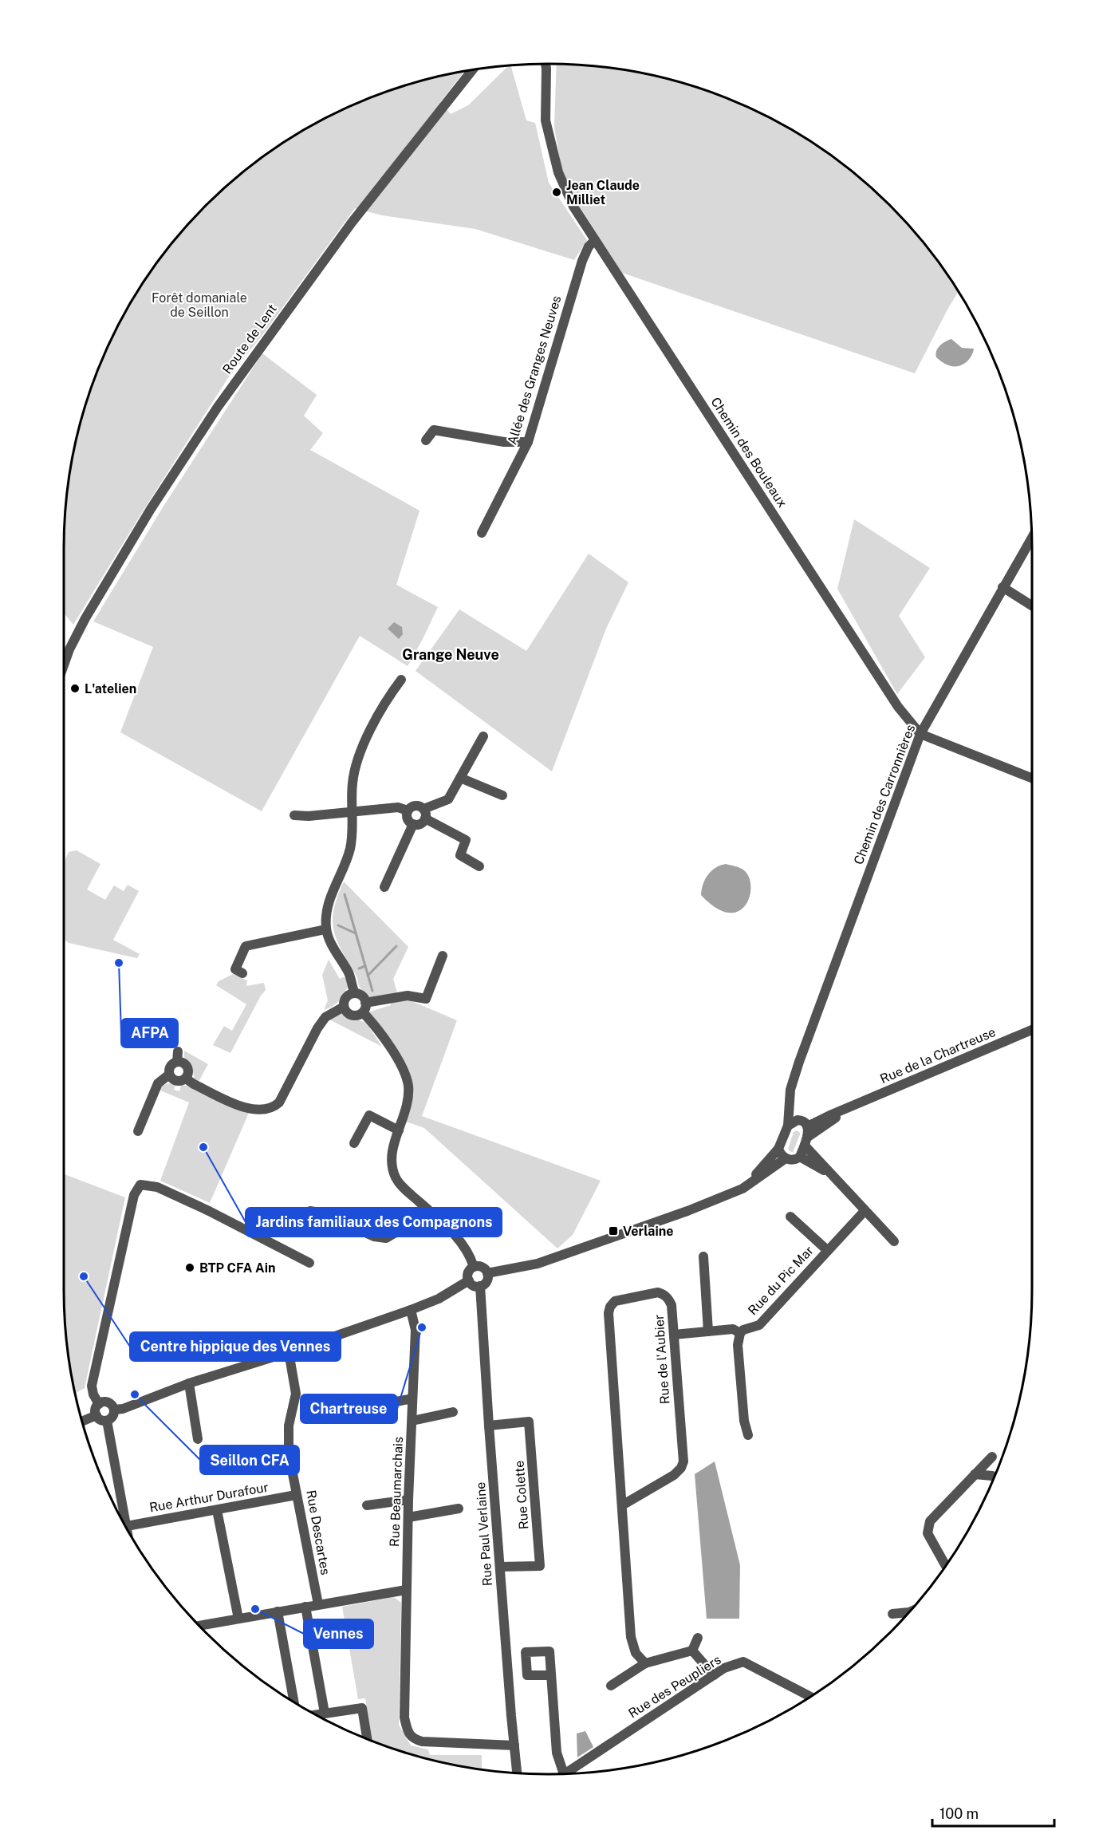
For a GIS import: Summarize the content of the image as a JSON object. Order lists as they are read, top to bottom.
{
  "streets": {
    "street": [
      "Route de Lent",
      "Allée des Granges Neuves",
      "Chemin des Bouleaux",
      "Chemin des Carronnières",
      "Rue de la Chartreuse",
      "Rue du Pic Mar",
      "Rue de l'Aubier",
      "Rue Beaumarchais",
      "Rue Colette",
      "Rue Arthur Durafour",
      "Rue Descartes",
      "Rue Paul Verlaine",
      "Rue des Peupliers"
    ]
  },
  "crossings": [
    ["Allée des Granges Neuves", "Chemin des Bouleaux"],
    ["Chemin des Bouleaux", "Chemin des Carronnières"],
    ["Rue Beaumarchais", "Rue Paul Verlaine"],
    ["Rue Colette", "Rue Paul Verlaine"],
    ["Rue Arthur Durafour", "Rue Descartes"]
  ],
  "districts": ["Grange Neuve"],
  "parks": ["Forêt domaniale de Seillon"],
  "places": {
    "other": [
      "Jean Claude Milliet",
      "L'atelien",
      "AFPA",
      "Jardins familiaux des Compagnons",
      "BTP CFA Ain",
      "Centre hippique des Vennes",
      "Chartreuse",
      "Seillon CFA",
      "Vennes"
    ],
    "transit": ["Verlaine"]
  },
  "scale_bar": "100 m"
}
